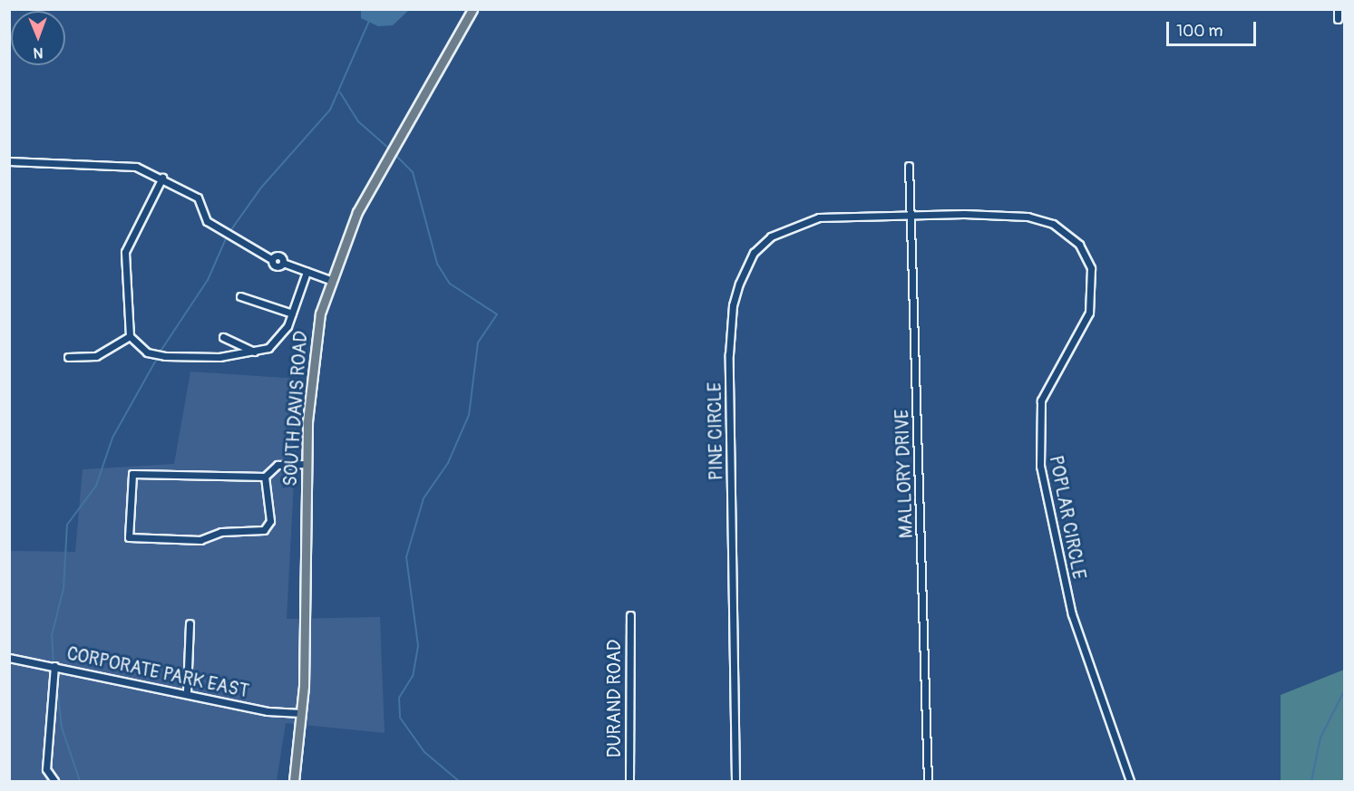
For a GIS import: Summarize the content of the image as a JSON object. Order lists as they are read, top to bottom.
{
  "streets": {
    "main road": ["SOUTH DAVIS ROAD"],
    "street": [
      "PINE CIRCLE",
      "MALLORY DRIVE",
      "POPLAR CIRCLE",
      "CORPORATE PARK EAST",
      "DURAND ROAD"
    ]
  },
  "crossings": [
    ["SOUTH DAVIS ROAD", "CORPORATE PARK EAST"],
    ["PINE CIRCLE", "MALLORY DRIVE"],
    ["PINE CIRCLE", "POPLAR CIRCLE"],
    ["MALLORY DRIVE", "POPLAR CIRCLE"]
  ],
  "scale_bar": "100 m",
  "north": "bottom"
}
